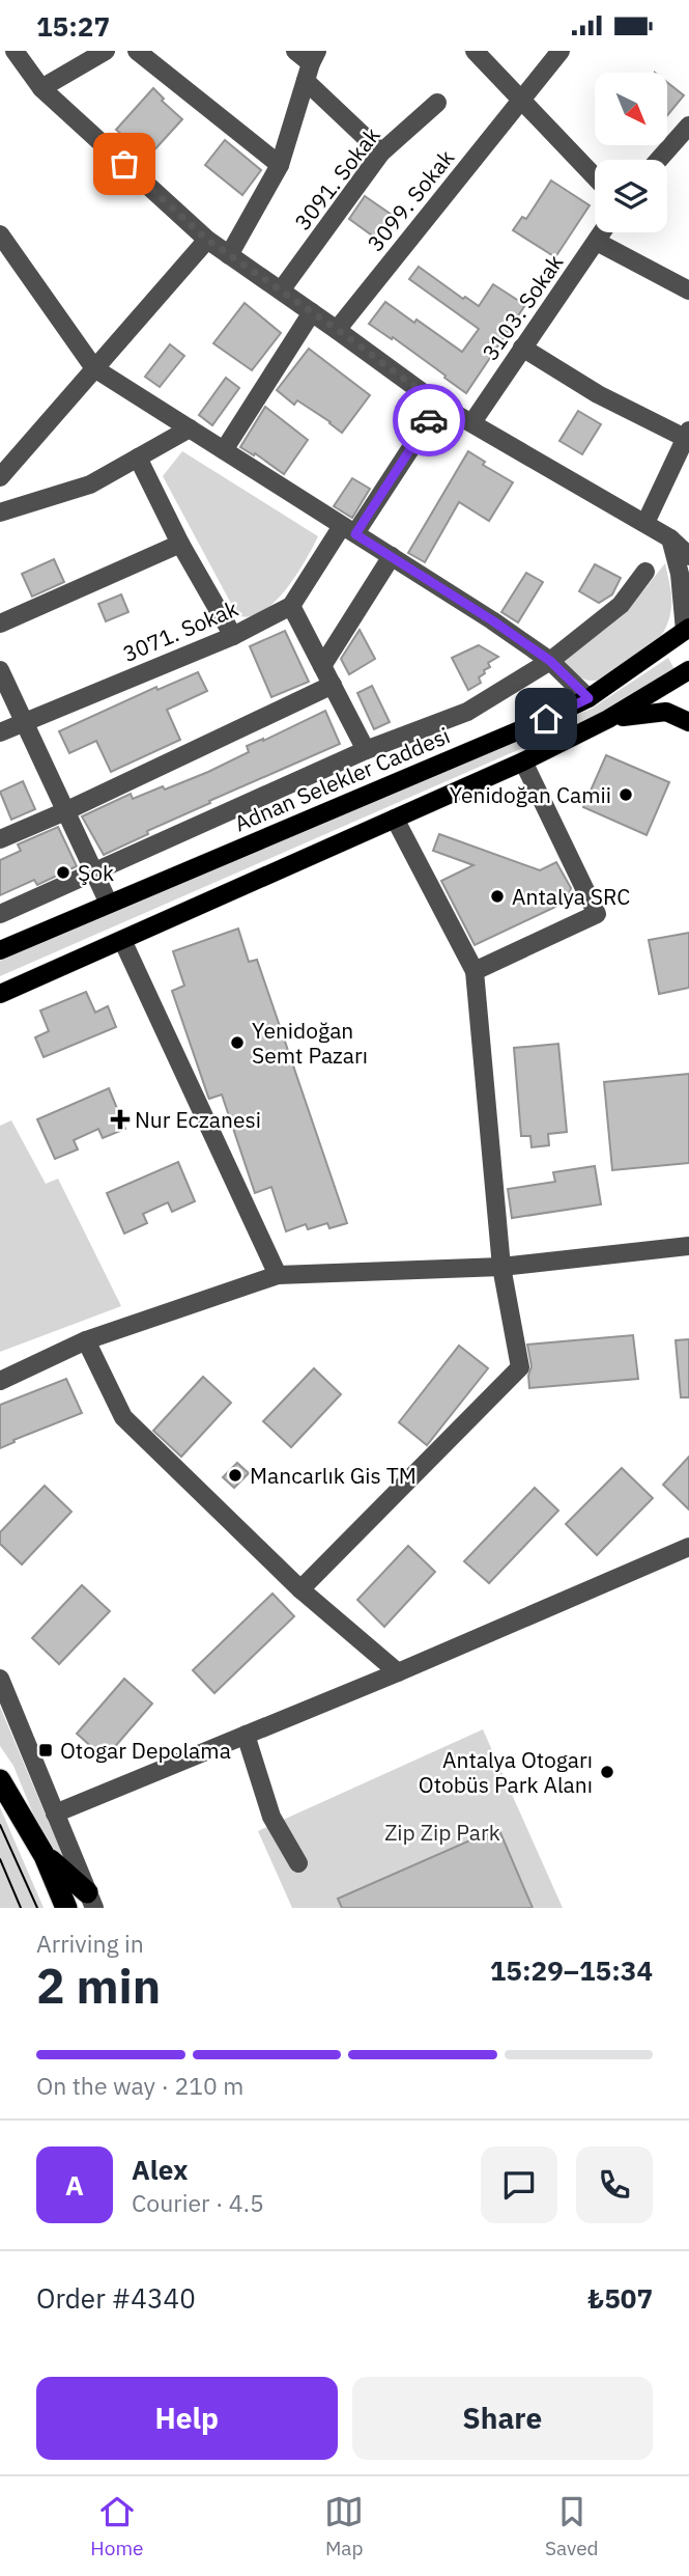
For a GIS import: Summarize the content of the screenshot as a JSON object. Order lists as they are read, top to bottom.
{
  "streets": {
    "main road": ["Adnan Selekler Caddesi"],
    "street": [
      "3091. Sokak",
      "3099. Sokak",
      "3103. Sokak",
      "3071. Sokak"
    ]
  },
  "parks": ["Zip Zip Park"],
  "places": {
    "other": [
      "Yenidoğan Camii",
      "Şok",
      "Antalya SRC",
      "Yenidoğan Semt Pazarı",
      "Mancarlık Gis TM",
      "Antalya Otogarı Otobüs Park Alanı"
    ],
    "health": ["Nur Eczanesi"],
    "transit": ["Otogar Depolama"]
  },
  "north": "bottom right",
  "page": {
    "status": "15:27",
    "heading": ["2 min", "Arriving in", "15:29–15:34"],
    "panel": [
      "Alex",
      "Courier · 4.5",
      "Order #4340",
      "₺507"
    ],
    "bar": "On the way · 210 m",
    "round": "A",
    "buttons": ["Help", "Share"],
    "tabs": ["Home", "Map", "Saved"]
  }
}
